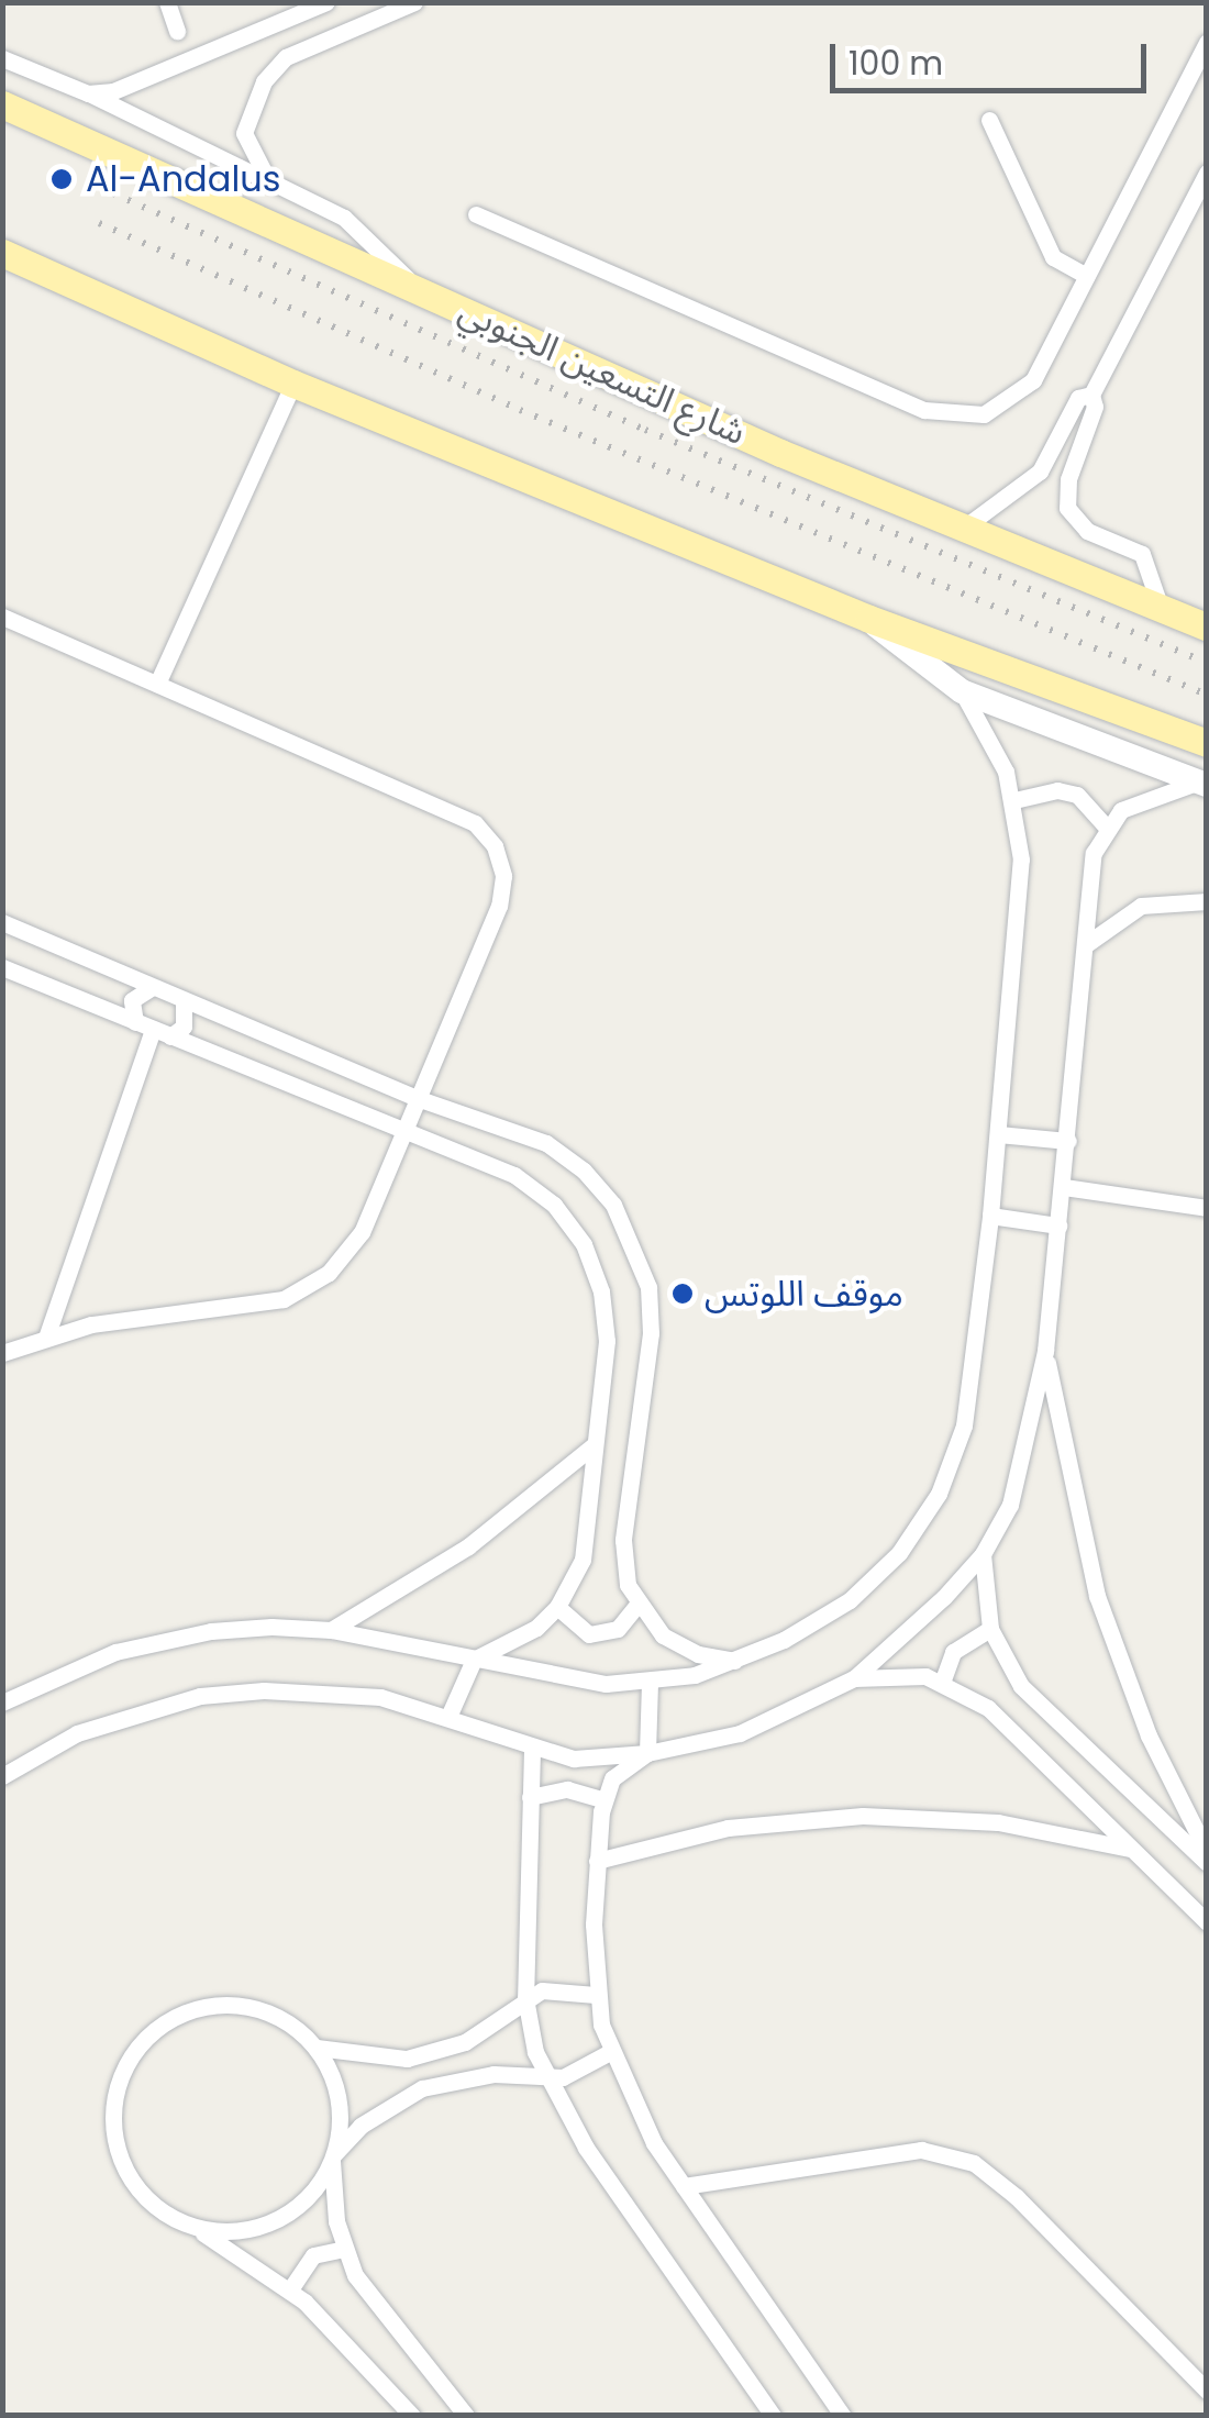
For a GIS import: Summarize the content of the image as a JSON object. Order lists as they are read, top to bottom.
{
  "streets": {
    "main road": ["شارع التسعين الجنوبي"]
  },
  "places": ["Al-Andalus", "موقف اللوتس"],
  "scale_bar": "100 m"
}
